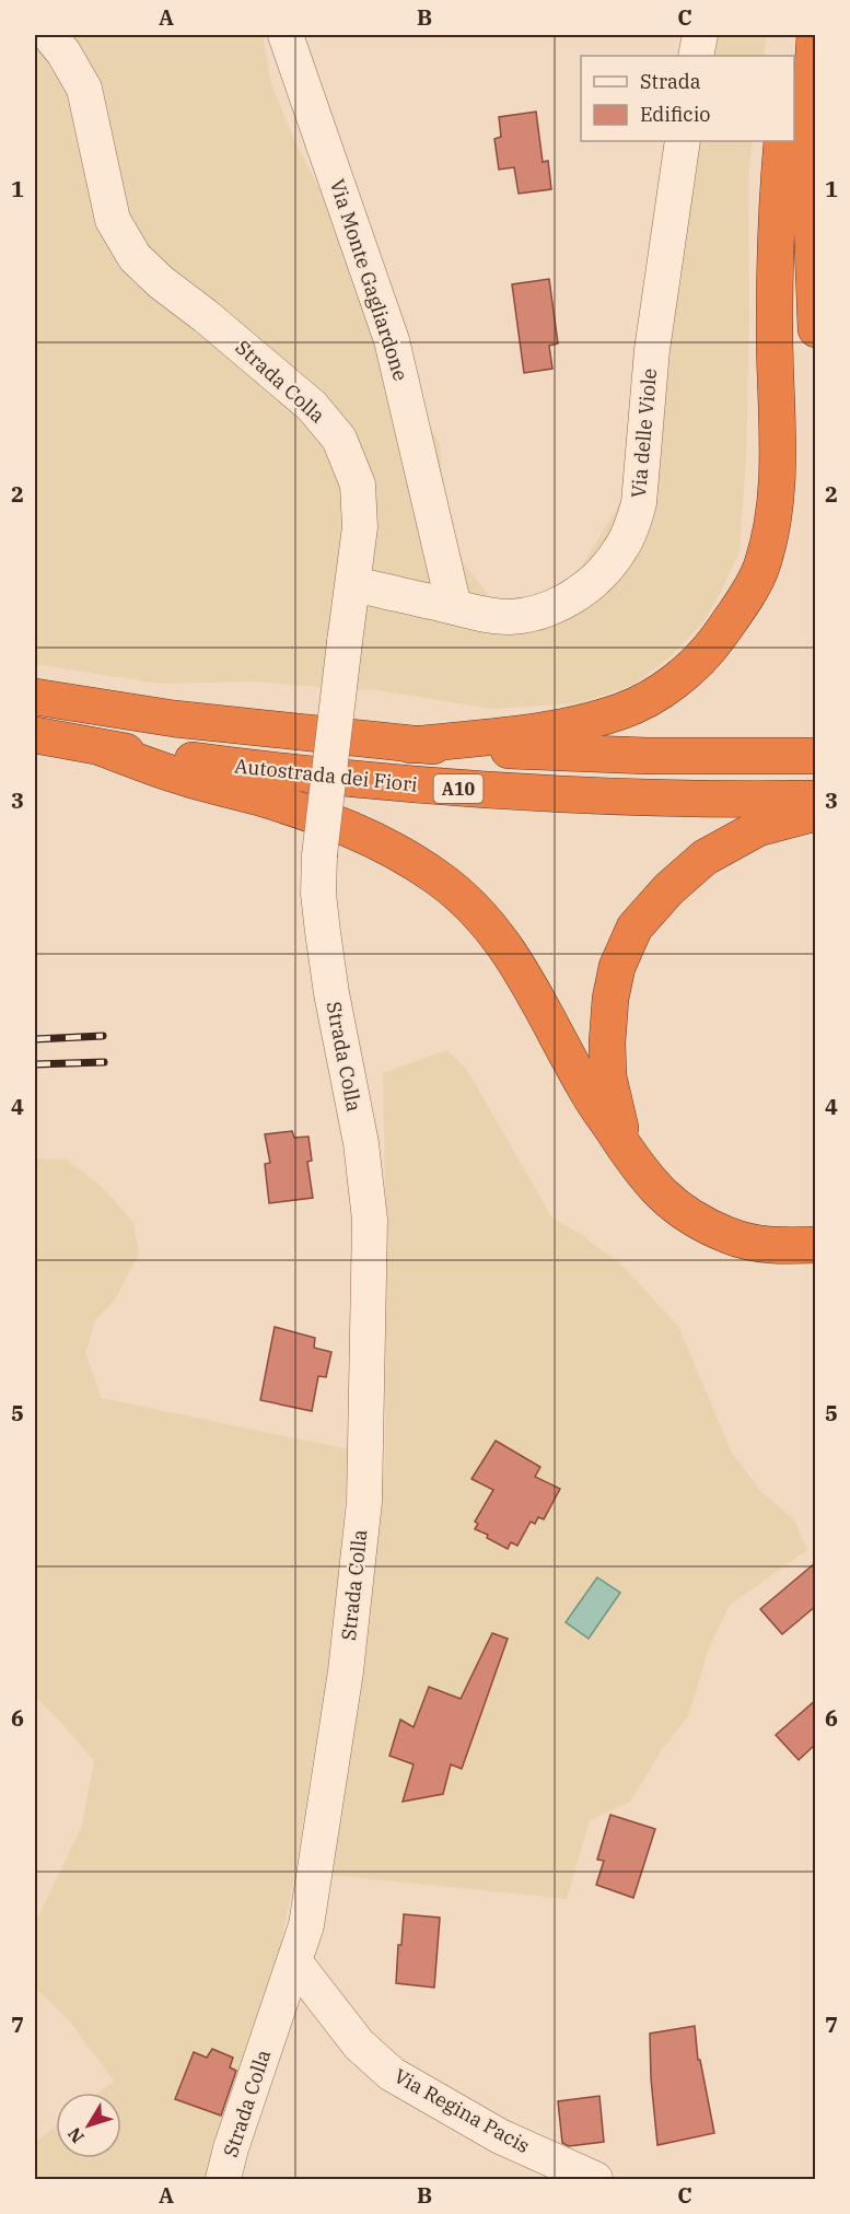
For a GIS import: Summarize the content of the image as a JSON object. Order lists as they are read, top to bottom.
{
  "streets": {
    "highway": ["Autostrada dei Fiori", "A10"],
    "street": [
      "Via Monte Gagliardone",
      "Strada Colla",
      "Via delle Viole",
      "Via Regina Pacis"
    ]
  },
  "crossings": [
    ["Via Monte Gagliardone", "Via delle Viole"],
    ["Strada Colla", "Via delle Viole"],
    ["Strada Colla", "Via Regina Pacis"]
  ],
  "legend": ["Strada", "Edificio"],
  "north": "bottom left",
  "grid": {
    "columns": ["A", "B", "C"],
    "rows": [
      "1",
      "2",
      "3",
      "4",
      "5",
      "6",
      "7"
    ]
  }
}
